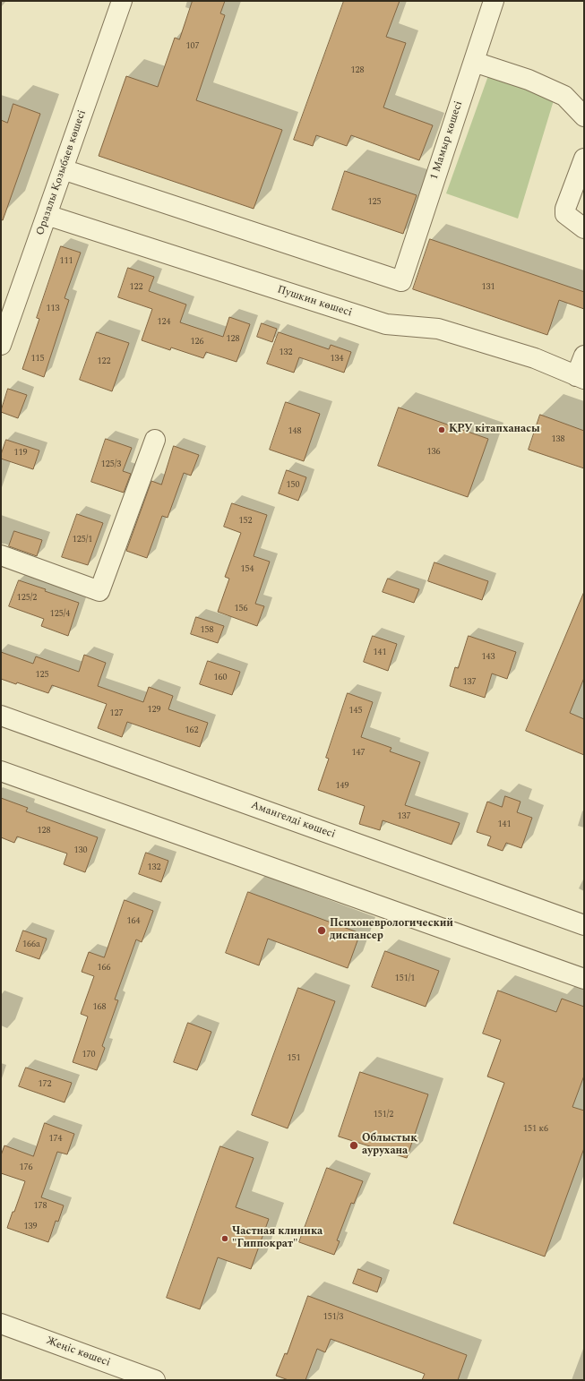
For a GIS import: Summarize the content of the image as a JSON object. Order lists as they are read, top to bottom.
{
  "streets": {
    "street": [
      "1 Мамыр көшесі",
      "Оразалы Қозыбаев көшесі",
      "Пушкин көшесі",
      "Амангелді көшесі",
      "Жеңіс көшесі"
    ]
  },
  "crossings": [
    ["1 Мамыр көшесі", "Оразалы Қозыбаев көшесі"],
    ["Оразалы Қозыбаев көшесі", "Пушкин көшесі"]
  ],
  "places": [
    "ҚРУ кітапханасы",
    "Психоневрологический диспансер",
    "Облыстық аурухана",
    "Частная клиника \"Гиппократ\""
  ],
  "house_numbers": [
    "107",
    "128",
    "125",
    "111",
    "122",
    "131",
    "113",
    "124",
    "128",
    "126",
    "132",
    "115",
    "134",
    "122",
    "148",
    "138",
    "136",
    "119",
    "125/3",
    "150",
    "152",
    "125/1",
    "154",
    "125/2",
    "156",
    "125/4",
    "158",
    "141",
    "143",
    "125",
    "160",
    "137",
    "129",
    "145",
    "127",
    "162",
    "147",
    "149",
    "137",
    "141",
    "128",
    "130",
    "132",
    "164",
    "166а",
    "166",
    "151/1",
    "168",
    "170",
    "151",
    "172",
    "151/2",
    "151 к6",
    "174",
    "176",
    "178",
    "139",
    "151/3"
  ]
}
